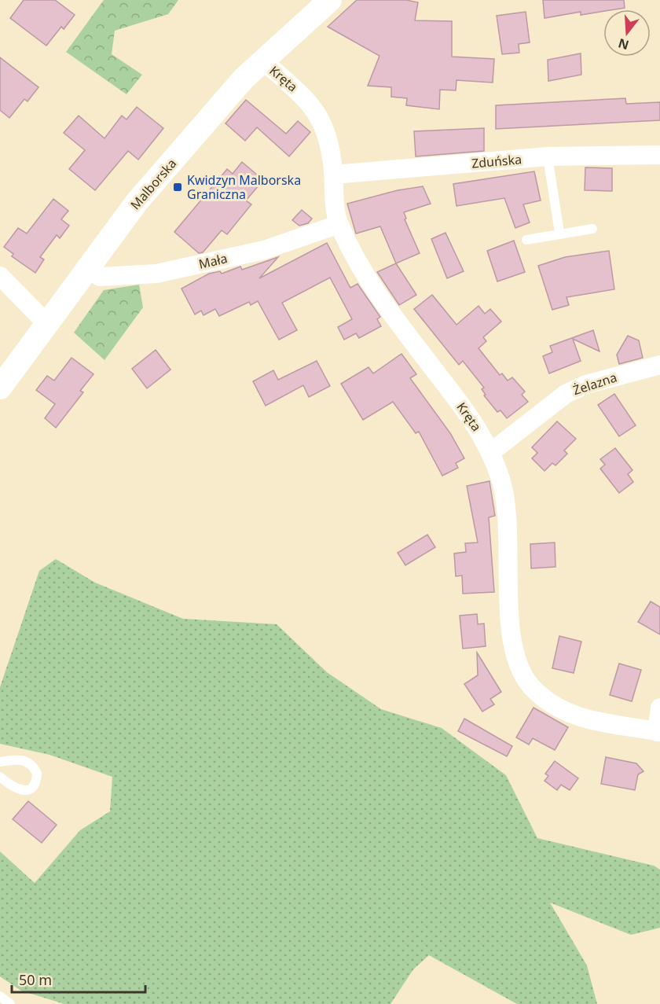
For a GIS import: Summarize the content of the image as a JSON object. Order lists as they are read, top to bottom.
{
  "streets": {
    "street": [
      "Kręta",
      "Zduńska",
      "Malborska",
      "Mała",
      "Żelazna"
    ]
  },
  "crossings": [
    ["Kręta", "Zduńska"],
    ["Kręta", "Malborska"],
    ["Kręta", "Mała"],
    ["Kręta", "Żelazna"],
    ["Malborska", "Mała"]
  ],
  "places": {
    "transit": ["Kwidzyn Malborska Graniczna"]
  },
  "scale_bar": "50 m",
  "north": "bottom"
}
